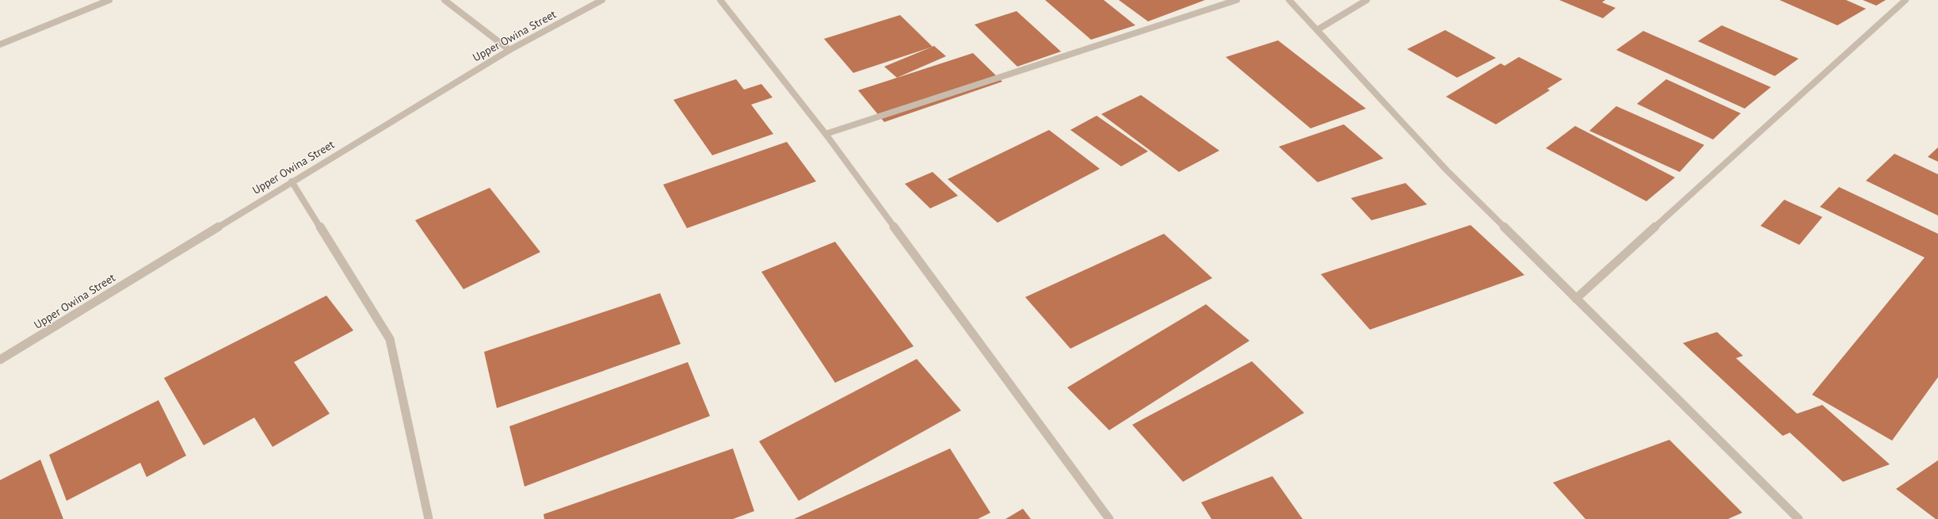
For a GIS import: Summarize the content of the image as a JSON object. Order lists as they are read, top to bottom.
{
  "streets": {
    "street": ["Upper Owina Street"]
  }
}
